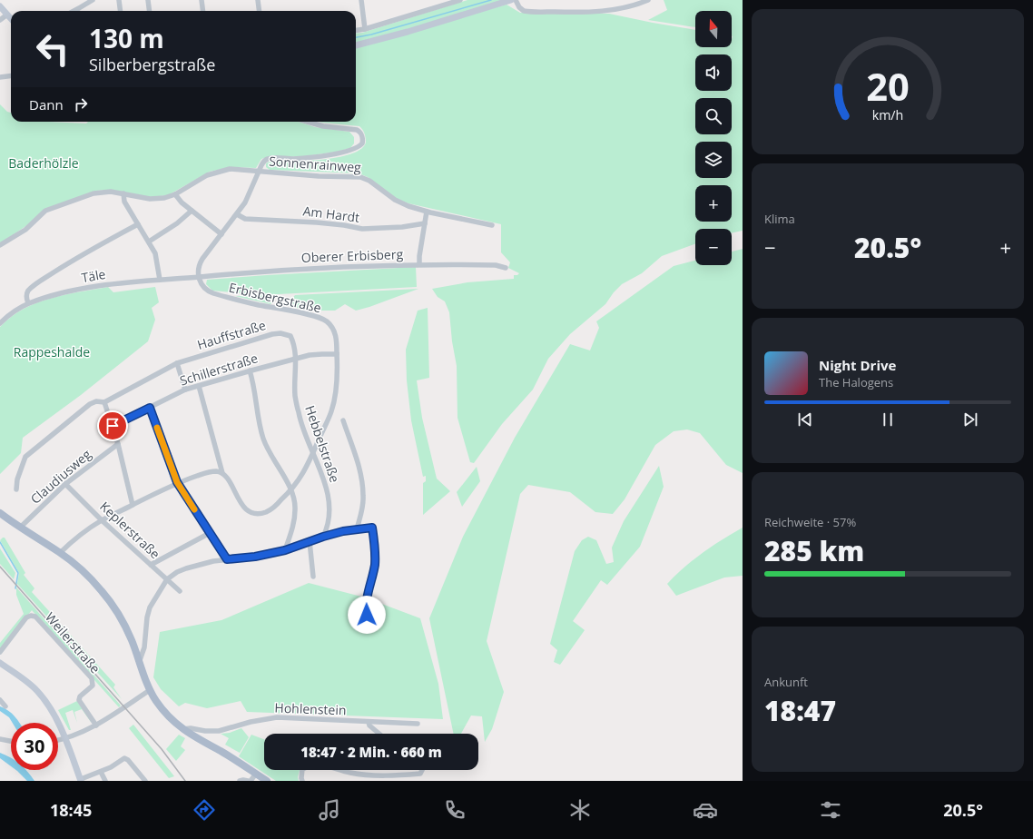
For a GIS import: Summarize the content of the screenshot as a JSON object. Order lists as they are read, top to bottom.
{
  "streets": {
    "street": [
      "Sonnenrainweg",
      "Am Hardt",
      "Oberer Erbisberg",
      "Täle",
      "Erbisbergstraße",
      "Hauffstraße",
      "Schillerstraße",
      "Hebbelstraße",
      "Claudiusweg",
      "Keplerstraße",
      "Weilerstraße",
      "Hohlenstein"
    ]
  },
  "crossings": [
    ["Oberer Erbisberg", "Täle"],
    ["Oberer Erbisberg", "Erbisbergstraße"],
    ["Täle", "Erbisbergstraße"],
    ["Erbisbergstraße", "Schillerstraße"],
    ["Erbisbergstraße", "Hebbelstraße"],
    ["Hauffstraße", "Schillerstraße"],
    ["Hauffstraße", "Hebbelstraße"],
    ["Schillerstraße", "Hebbelstraße"],
    ["Claudiusweg", "Keplerstraße"]
  ],
  "parks": ["Baderhölzle", "Rappeshalde"],
  "north": "top",
  "page": {
    "map_buttons": ["+", "−"],
    "turn": ["130 m", "Silberbergstraße"],
    "then": "Dann",
    "tile": [
      "Klima",
      ["Reichweite · 57%", "285 km"],
      ["Ankunft", "18:47"]
    ],
    "heat": ["−", "20.5°", "+"],
    "song": ["Night Drive", "The Halogens"],
    "limit": "30",
    "trip": "18:47 · 2 Min. · 660 m",
    "tabs": ["18:45", "20.5°"],
    "gauge": ["20", "km/h"]
  }
}
